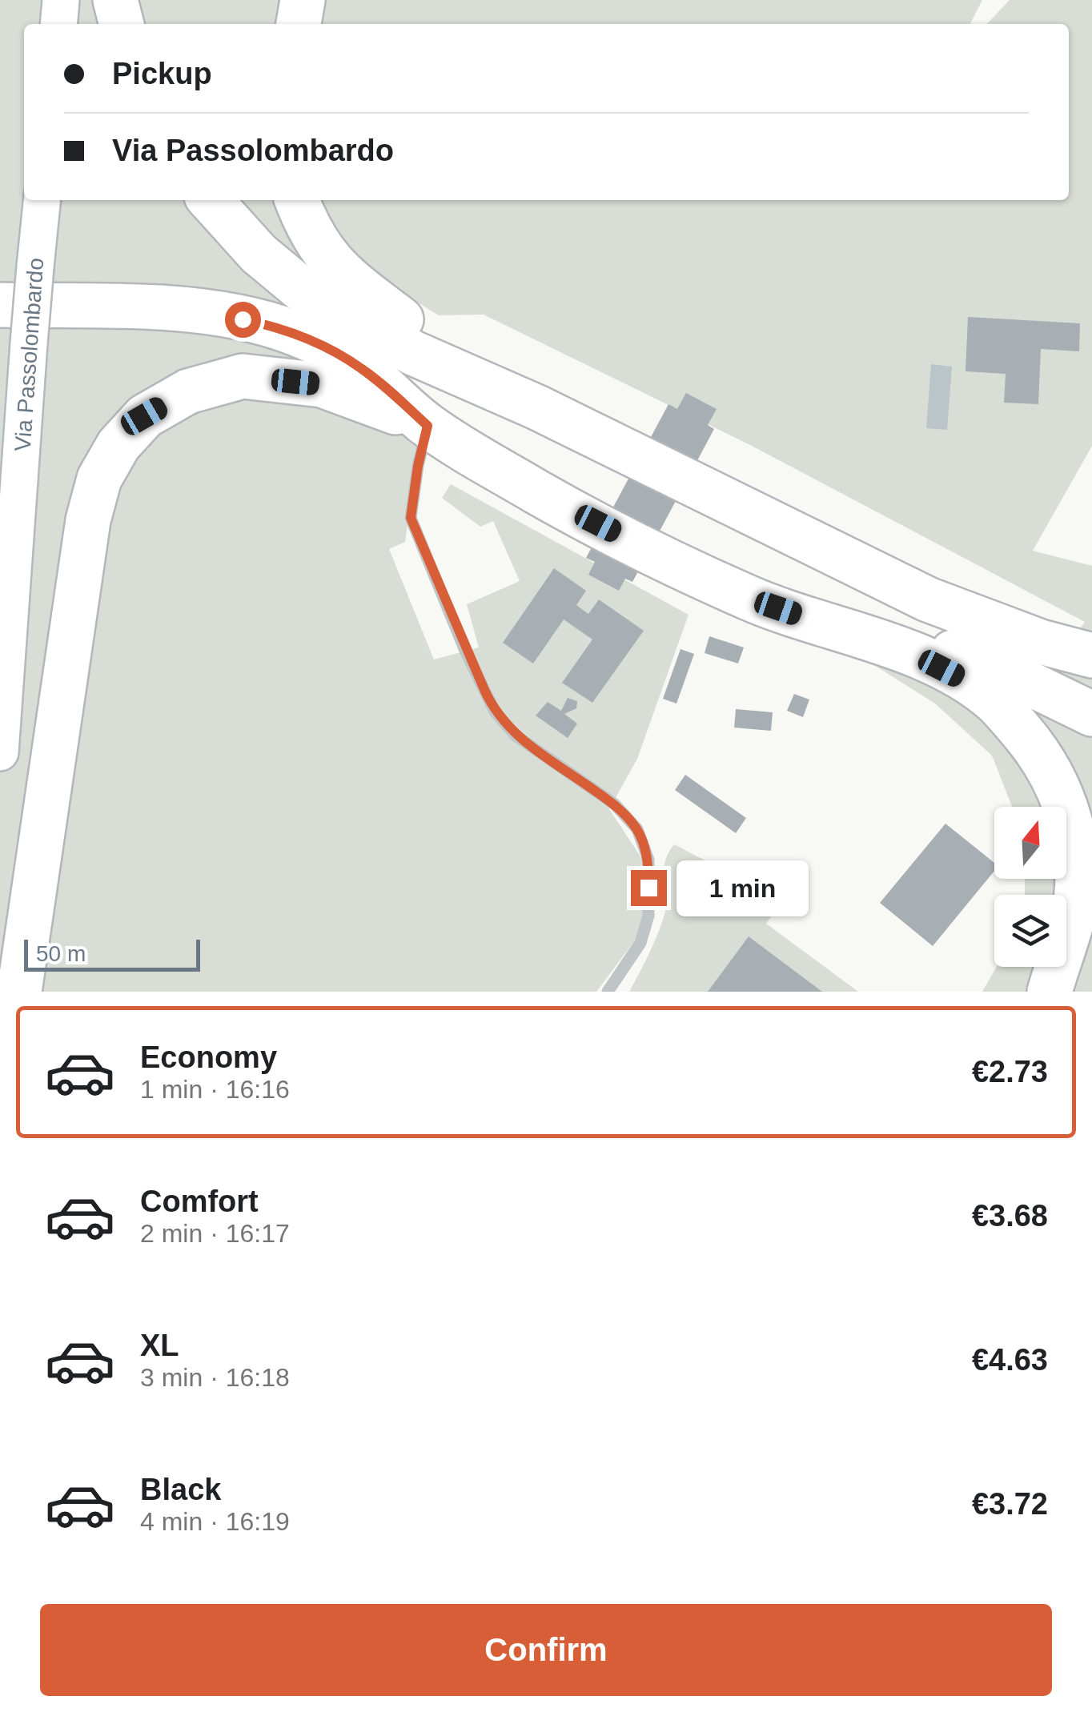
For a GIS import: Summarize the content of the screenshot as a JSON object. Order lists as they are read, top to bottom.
{
  "streets": {
    "main road": ["Via Passolombardo"]
  },
  "scale_bar": "50 m",
  "north": "top",
  "page": {
    "banner": ["Pickup", "Via Passolombardo"],
    "bubble": "1 min",
    "scale": "50 m",
    "list": [
      {
        "name": "Economy",
        "note": "1 min · 16:16",
        "value": "€2.73"
      },
      {
        "name": "Comfort",
        "note": "2 min · 16:17",
        "value": "€3.68"
      },
      {
        "name": "XL",
        "note": "3 min · 16:18",
        "value": "€4.63"
      },
      {
        "name": "Black",
        "note": "4 min · 16:19",
        "value": "€3.72"
      }
    ],
    "buttons": "Confirm"
  }
}
